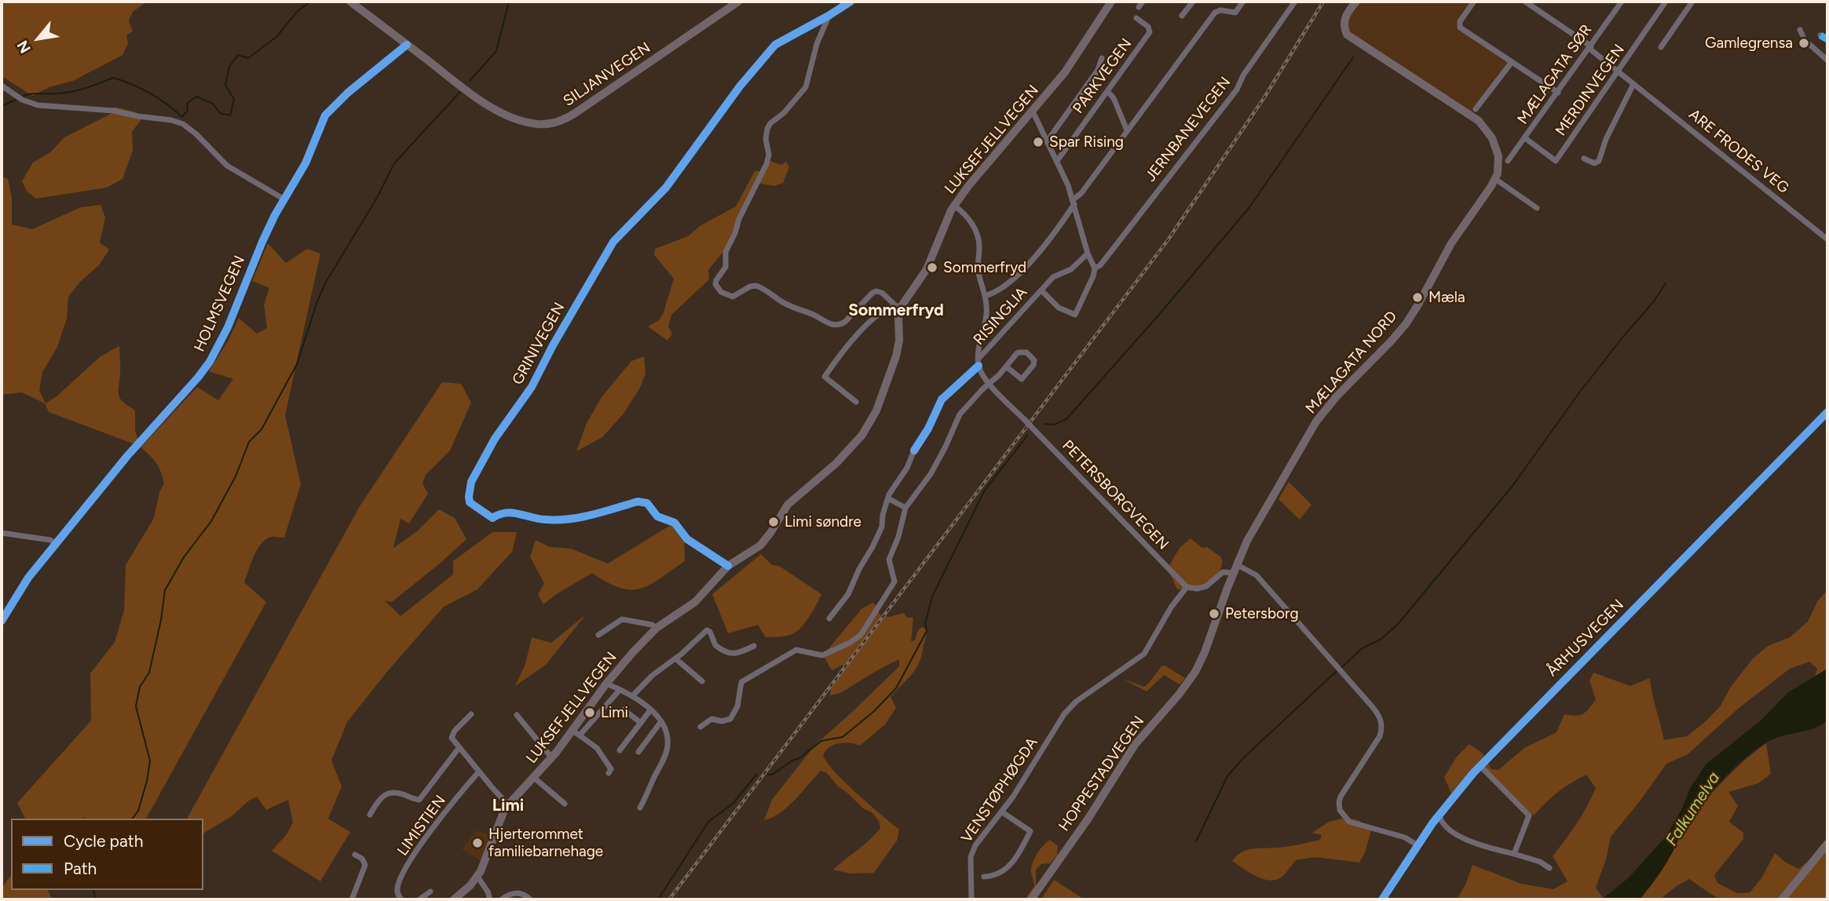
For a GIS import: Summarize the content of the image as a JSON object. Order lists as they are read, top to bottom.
{
  "streets": {
    "main road": [
      "SILJANVEGEN",
      "LUKSEFJELLVEGEN",
      "MÆLAGATA NORD",
      "HOPPESTADVEGEN"
    ],
    "street": [
      "MÆLAGATA SØR",
      "PARKVEGEN",
      "MERDINVEGEN",
      "JERNBANEVEGEN",
      "ARE FRODES VEG",
      "HOLMSVEGEN",
      "RISINGLIA",
      "GRINIVEGEN",
      "PETERSBORGVEGEN",
      "ÅRHUSVEGEN",
      "VENSTØPHØGDA",
      "LIMISTIEN"
    ]
  },
  "crossings": [
    ["SILJANVEGEN", "HOLMSVEGEN"],
    ["MÆLAGATA SØR", "MERDINVEGEN"],
    ["MÆLAGATA SØR", "ARE FRODES VEG"],
    ["MERDINVEGEN", "ARE FRODES VEG"],
    ["JERNBANEVEGEN", "RISINGLIA"],
    ["LUKSEFJELLVEGEN", "GRINIVEGEN"],
    ["RISINGLIA", "PETERSBORGVEGEN"],
    ["MÆLAGATA NORD", "HOPPESTADVEGEN"],
    ["PETERSBORGVEGEN", "VENSTØPHØGDA"]
  ],
  "districts": ["Sommerfryd", "Limi"],
  "water": ["Falkumelva"],
  "places": [
    "Gamlegrensa",
    "Spar Rising",
    "Sommerfryd",
    "Mæla",
    "Limi søndre",
    "Petersborg",
    "Limi",
    "Hjerterommet familiebarnehage"
  ],
  "legend": ["Cycle path", "Path"],
  "north": "bottom left"
}
